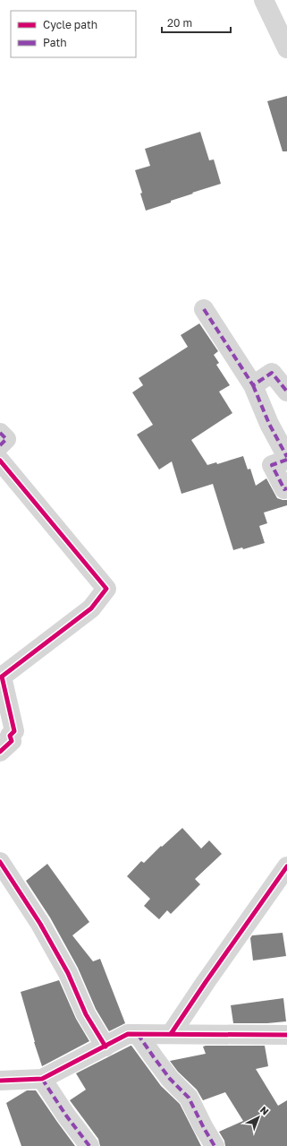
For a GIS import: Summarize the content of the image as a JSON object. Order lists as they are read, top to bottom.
{
  "legend": ["Cycle path", "Path"],
  "scale_bar": "20 m",
  "north": "top right"
}
